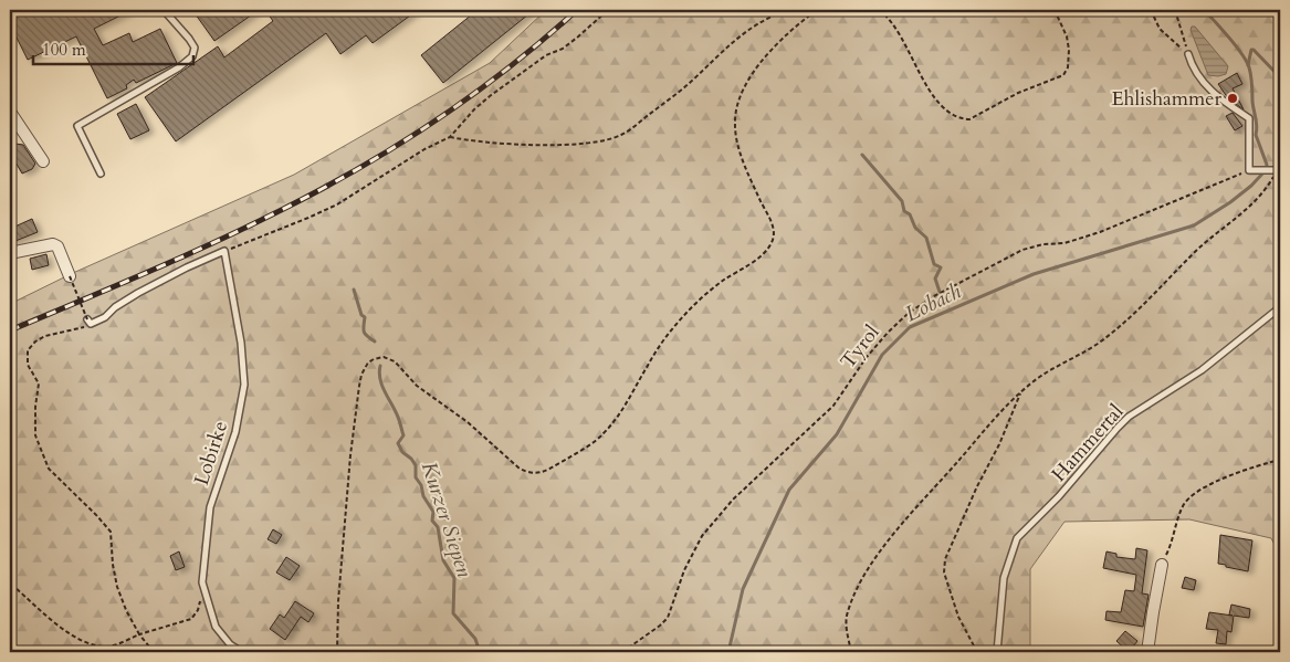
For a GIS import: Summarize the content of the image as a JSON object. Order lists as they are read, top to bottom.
{
  "streets": {
    "lane": ["Hammertal", "Lobirke"],
    "path": ["Tyrol"]
  },
  "water": ["Lobach", "Kurzer Siepen"],
  "places": ["Ehlishammer"],
  "scale_bar": "100 m"
}
